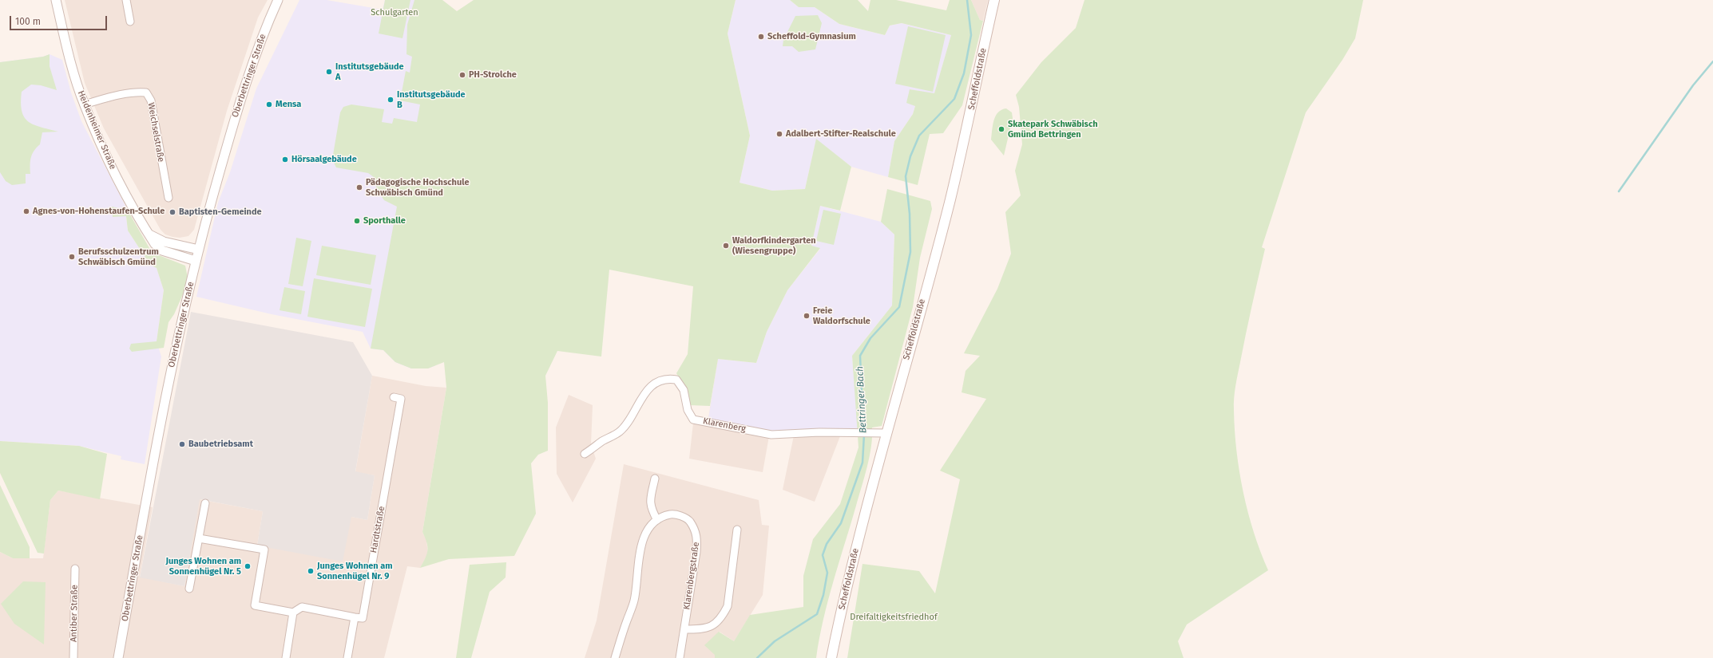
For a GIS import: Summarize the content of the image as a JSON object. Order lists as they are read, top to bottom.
{
  "streets": {
    "main road": ["Scheffoldstraße"],
    "street": [
      "Oberbettringer Straße",
      "Heidenheimer Straße",
      "Weichselstraße",
      "Klarenberg",
      "Hardtstraße",
      "Klarenbergstraße",
      "Antiber Straße"
    ]
  },
  "crossings": [
    ["Oberbettringer Straße", "Heidenheimer Straße"],
    ["Scheffoldstraße", "Klarenberg"],
    ["Heidenheimer Straße", "Weichselstraße"]
  ],
  "water": ["Bettringer Bach"],
  "parks": ["Schulgarten", "Dreifaltigkeitsfriedhof"],
  "places": [
    "Scheffold-Gymnasium",
    "Institutsgebäude A",
    "PH-Strolche",
    "Institutsgebäude B",
    "Mensa",
    "Skatepark Schwäbisch Gmünd Bettringen",
    "Adalbert-Stifter-Realschule",
    "Hörsaalgebäude",
    "Pädagogische Hochschule Schwäbisch Gmünd",
    "Agnes-von-Hohenstaufen-Schule",
    "Baptisten-Gemeinde",
    "Sporthalle",
    "Waldorfkindergarten (Wiesengruppe)",
    "Berufsschulzentrum Schwäbisch Gmünd",
    "Freie Waldorfschule",
    "Baubetriebsamt",
    "Junges Wohnen am Sonnenhügel Nr. 5",
    "Junges Wohnen am Sonnenhügel Nr. 9"
  ],
  "scale_bar": "100 m"
}
